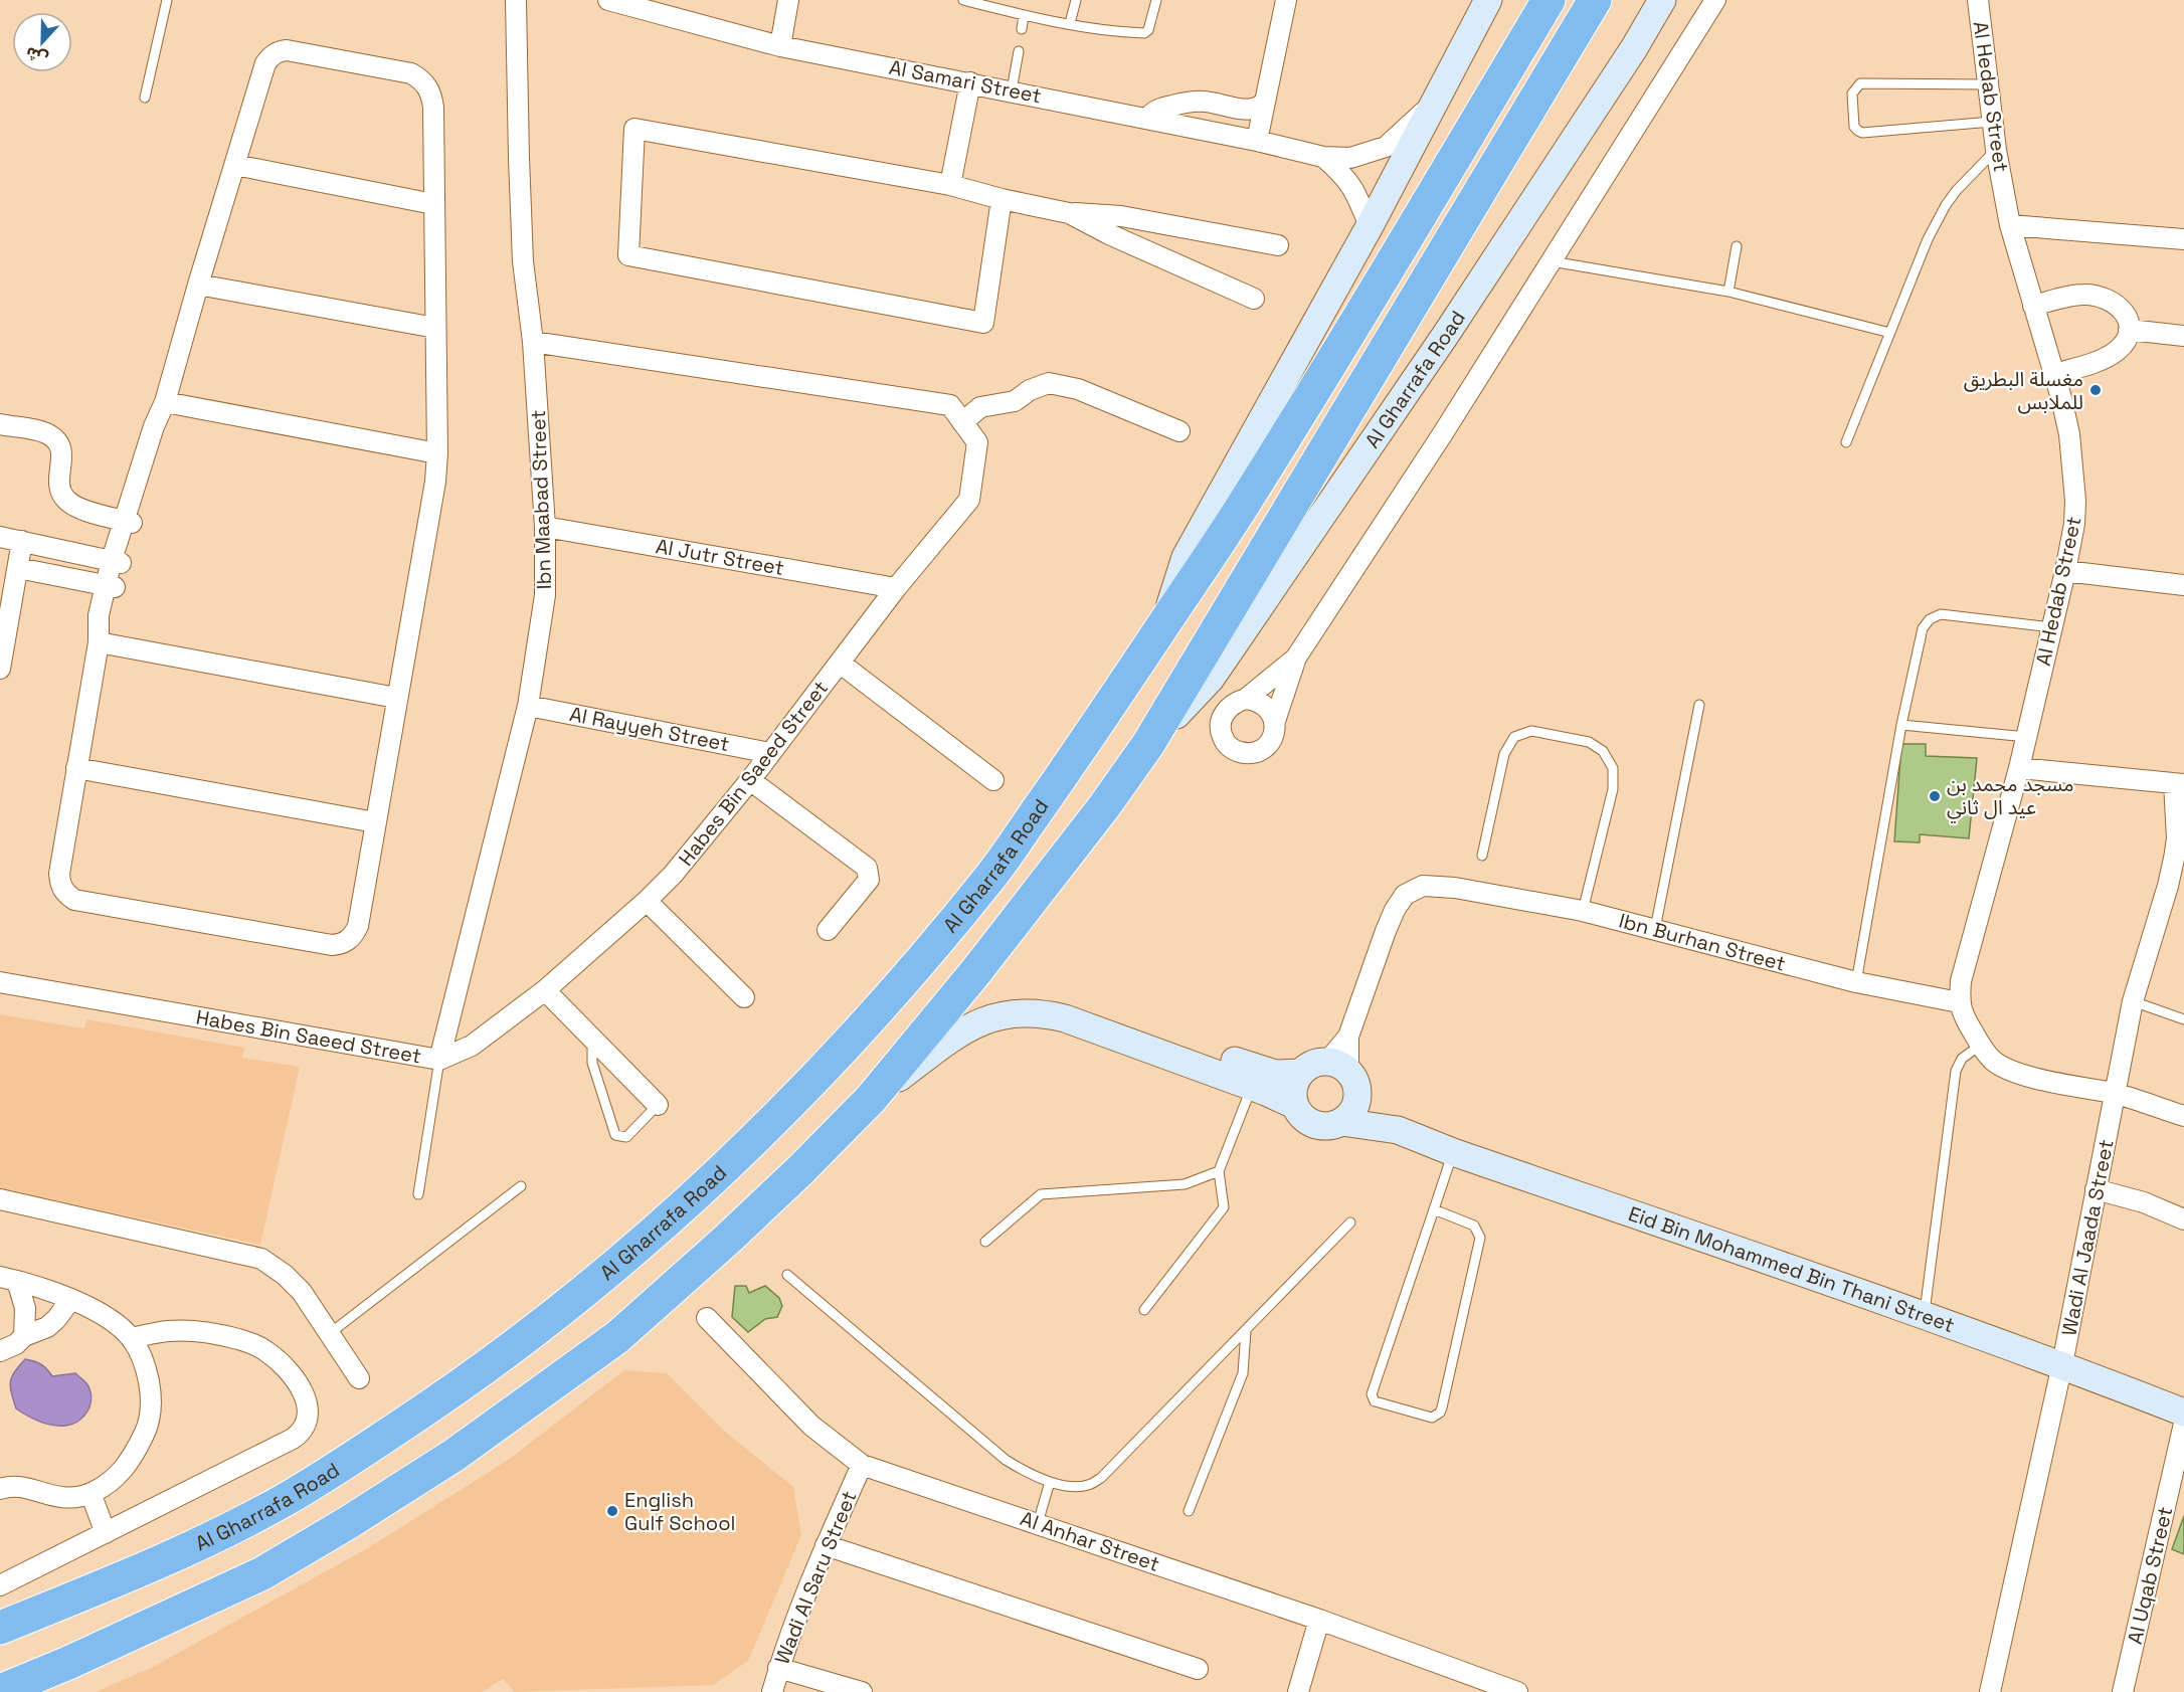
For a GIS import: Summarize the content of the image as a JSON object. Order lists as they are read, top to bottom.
{
  "streets": {
    "highway": ["Al Gharrafa Road"],
    "street": [
      "Al Samari Street",
      "Al Hedab Street",
      "Ibn Maabad Street",
      "Al Jutr Street",
      "Al Rayyeh Street",
      "Habes Bin Saeed Street",
      "Ibn Burhan Street",
      "Wadi Al Jaada Street",
      "Eid Bin Mohammed Bin Thani Street",
      "Al Anhar Street",
      "Al Uqab Street",
      "Wadi Al Saru Street"
    ]
  },
  "crossings": [
    ["Al Samari Street", "Al Gharrafa Road"],
    ["Al Hedab Street", "Ibn Burhan Street"],
    ["Ibn Maabad Street", "Al Jutr Street"],
    ["Ibn Maabad Street", "Al Rayyeh Street"],
    ["Ibn Maabad Street", "Habes Bin Saeed Street"],
    ["Al Jutr Street", "Habes Bin Saeed Street"],
    ["Al Rayyeh Street", "Habes Bin Saeed Street"],
    ["Ibn Burhan Street", "Eid Bin Mohammed Bin Thani Street"],
    ["Wadi Al Jaada Street", "Eid Bin Mohammed Bin Thani Street"],
    ["Al Anhar Street", "Wadi Al Saru Street"]
  ],
  "places": ["مغسلة البطريق للملابس", "مسجد محمد بن عيد ال ثاني", "English Gulf School"],
  "north": "bottom"
}
